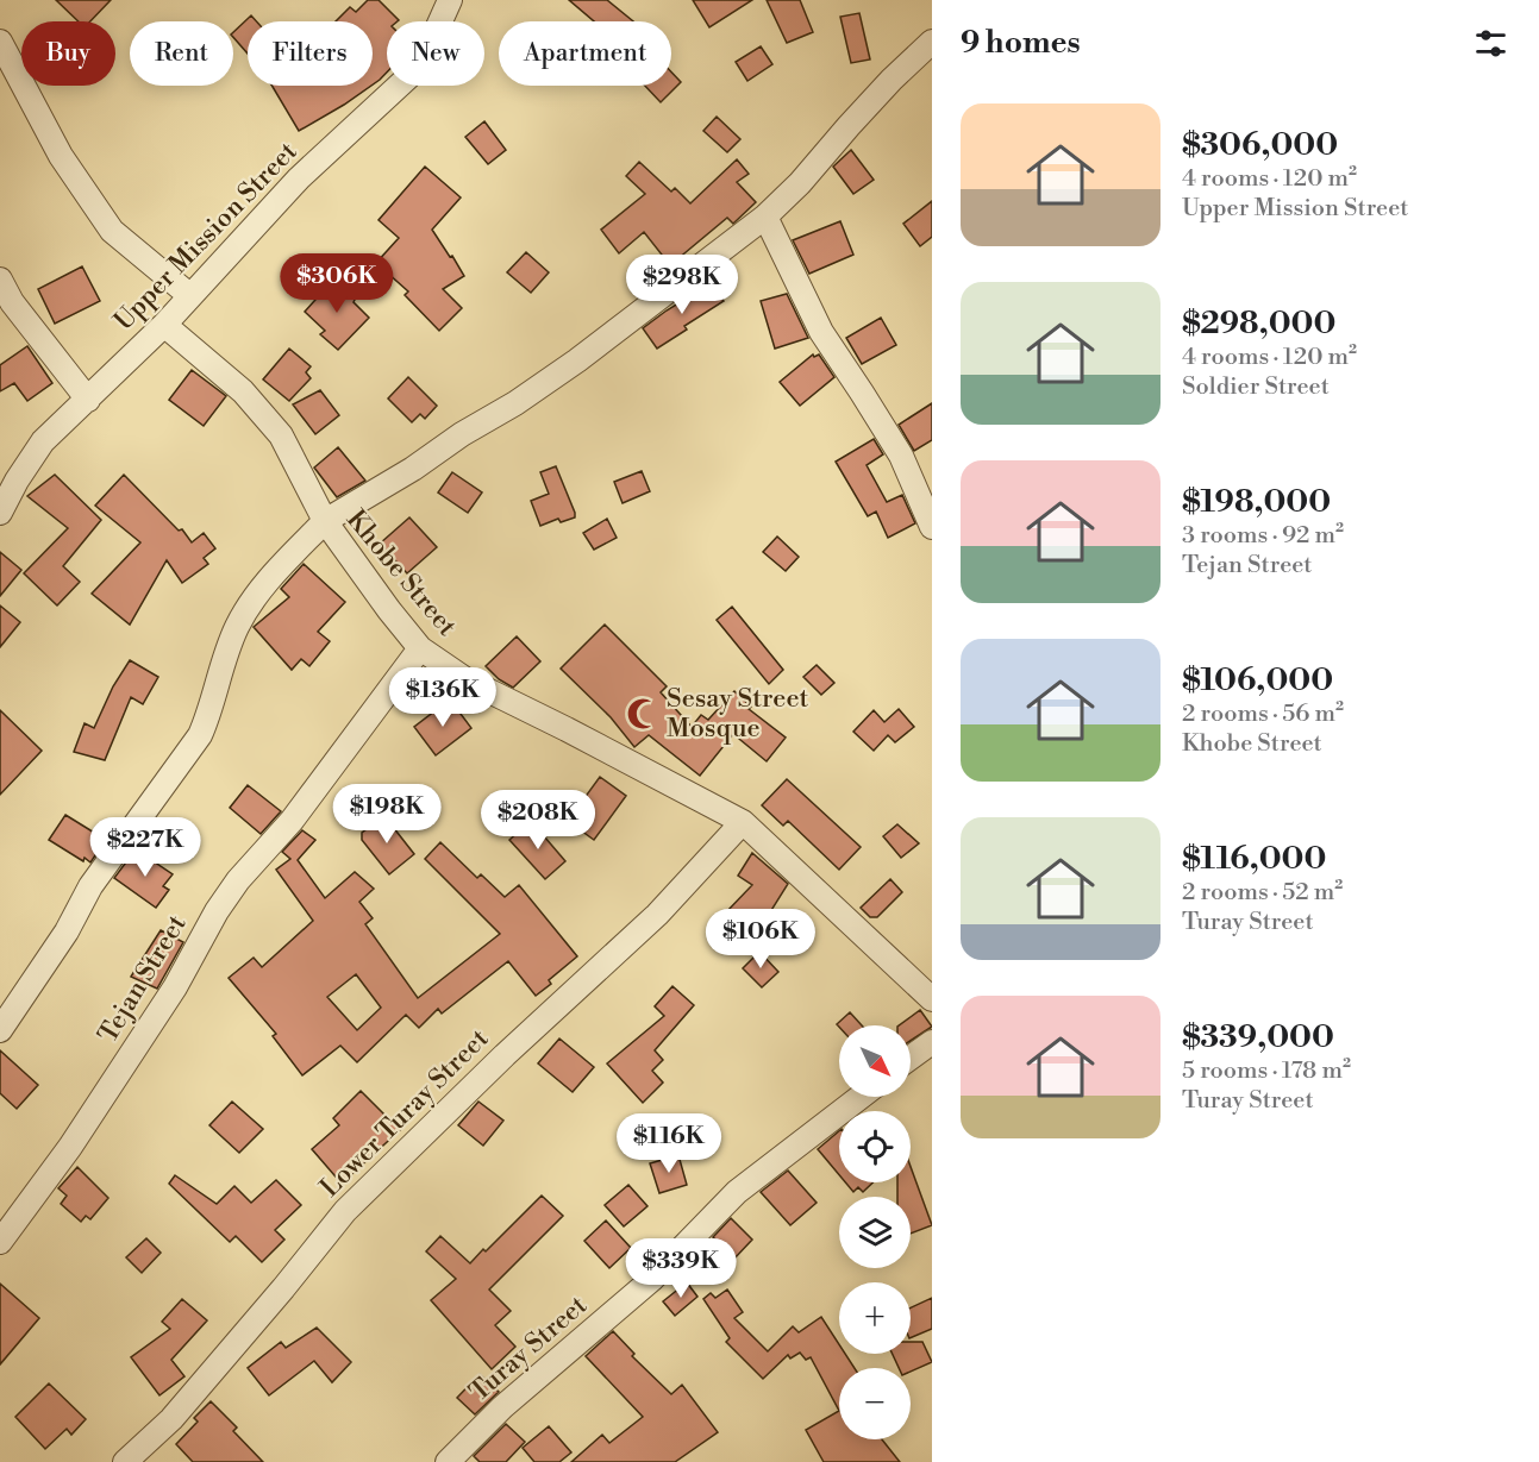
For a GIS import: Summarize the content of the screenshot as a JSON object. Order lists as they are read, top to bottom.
{
  "streets": {
    "street": [
      "Upper Mission Street",
      "Khobe Street",
      "Tejan Street",
      "Lower Turay Street",
      "Turay Street"
    ]
  },
  "crossings": [
    ["Khobe Street", "Tejan Street"],
    ["Khobe Street", "Lower Turay Street"]
  ],
  "places": {
    "mosque": ["Sesay Street Mosque"]
  },
  "north": "bottom right",
  "page": {
    "heading": "9 homes",
    "chip": [
      "Buy",
      "Rent",
      "Filters",
      "New",
      "Apartment"
    ],
    "list": [
      {
        "name": "$306,000",
        "note": "4 rooms · 120 m² · Upper Mission Street"
      },
      {
        "name": "$298,000",
        "note": "4 rooms · 120 m² · Soldier Street"
      },
      {
        "name": "$198,000",
        "note": "3 rooms · 92 m² · Tejan Street"
      },
      {
        "name": "$106,000",
        "note": "2 rooms · 56 m² · Khobe Street"
      },
      {
        "name": "$116,000",
        "note": "2 rooms · 52 m² · Turay Street"
      },
      {
        "name": "$339,000",
        "note": "5 rooms · 178 m² · Turay Street"
      }
    ],
    "price": [
      "$306K",
      "$298K",
      "$136K",
      "$198K",
      "$208K",
      "$227K",
      "$106K",
      "$116K",
      "$339K"
    ],
    "map_buttons": ["+", "−"]
  }
}
